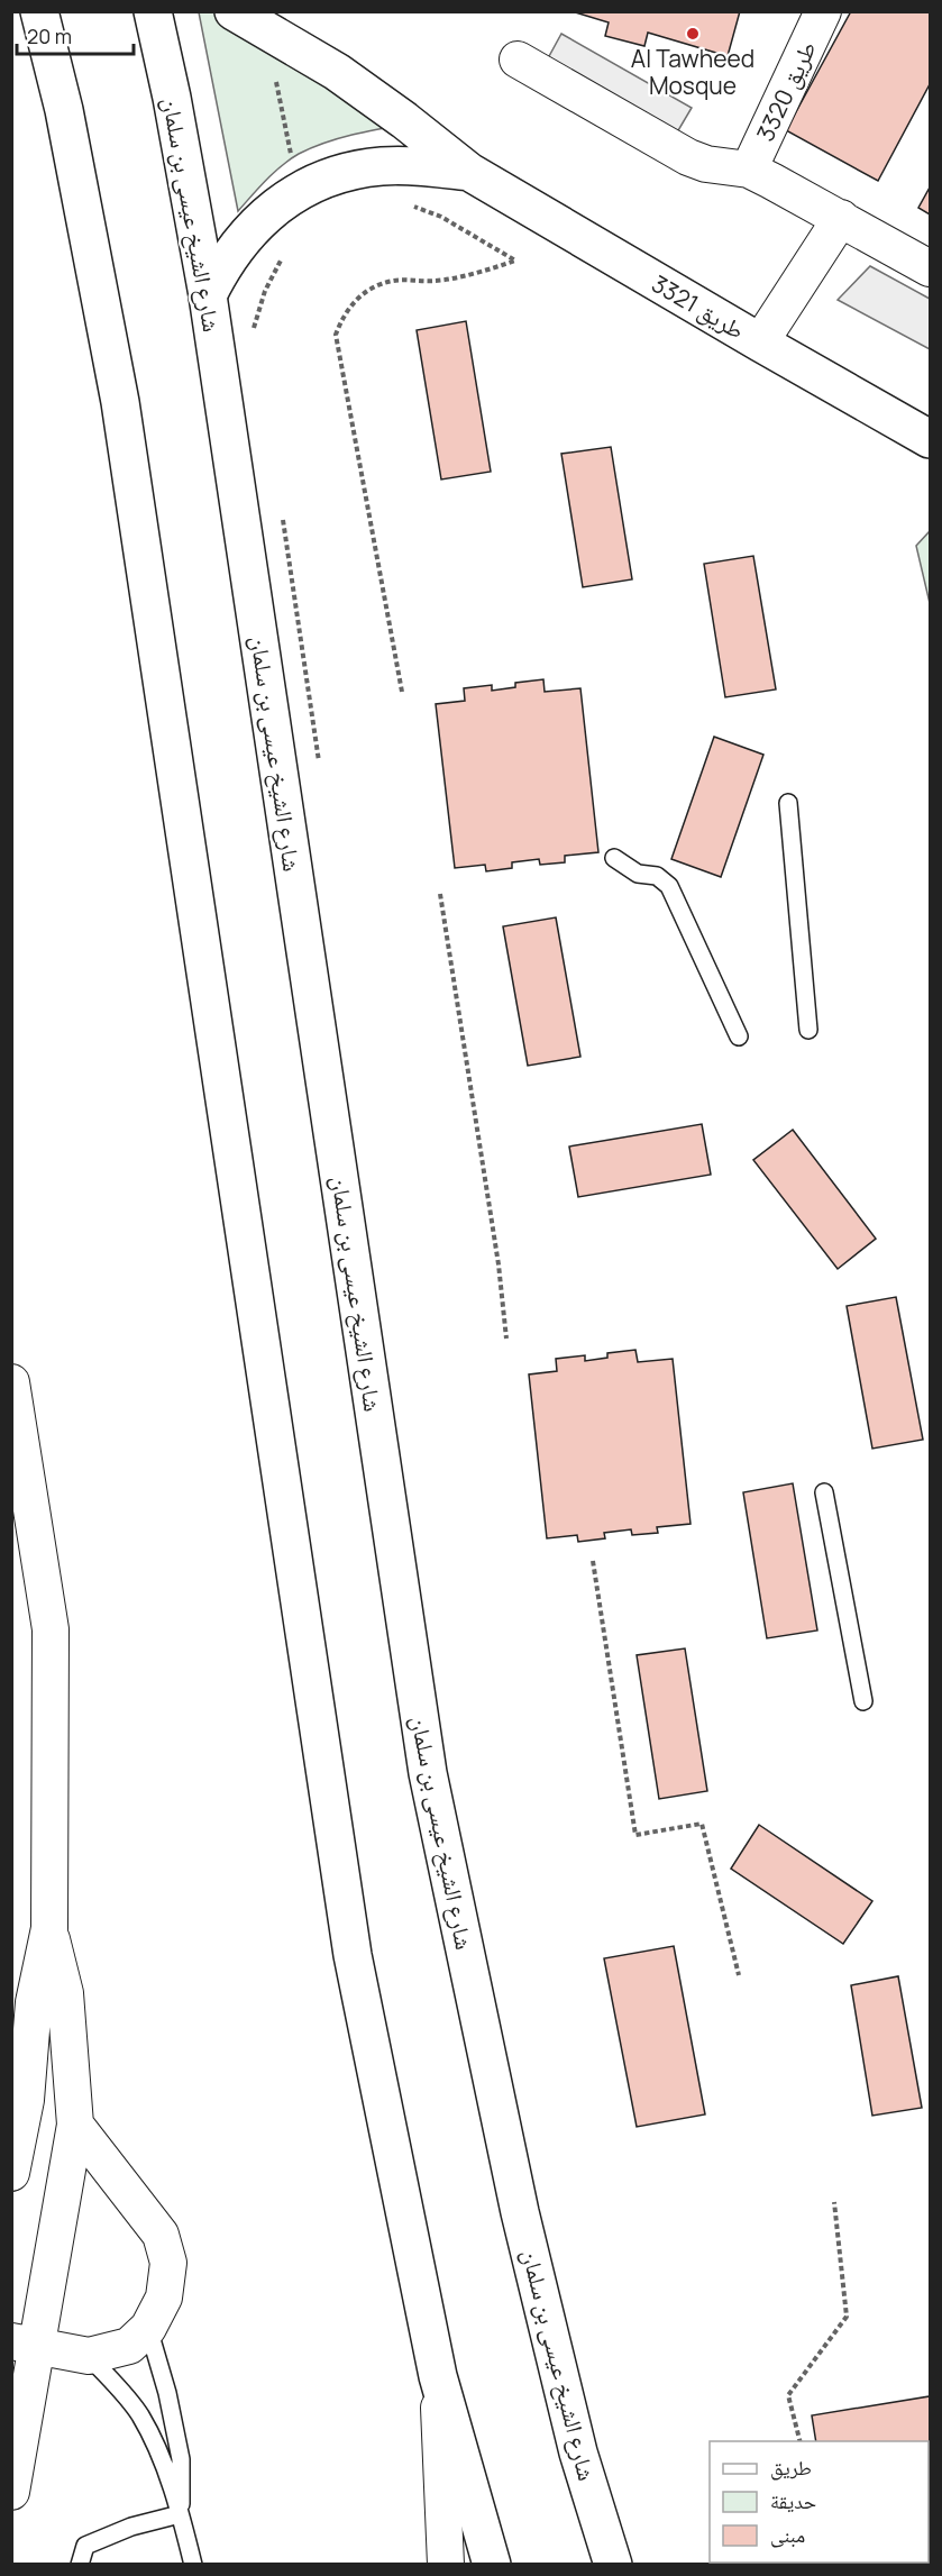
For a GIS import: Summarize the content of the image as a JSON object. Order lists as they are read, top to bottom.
{
  "streets": {
    "main road": ["شارع الشيخ عيسى بن سلمان", "طريق 3321"],
    "street": ["طريق 3320"]
  },
  "crossings": [
    ["شارع الشيخ عيسى بن سلمان", "طريق 3321"]
  ],
  "places": ["Al Tawheed Mosque"],
  "legend": ["طريق", "حديقة", "مبنى"],
  "scale_bar": "20 m"
}
